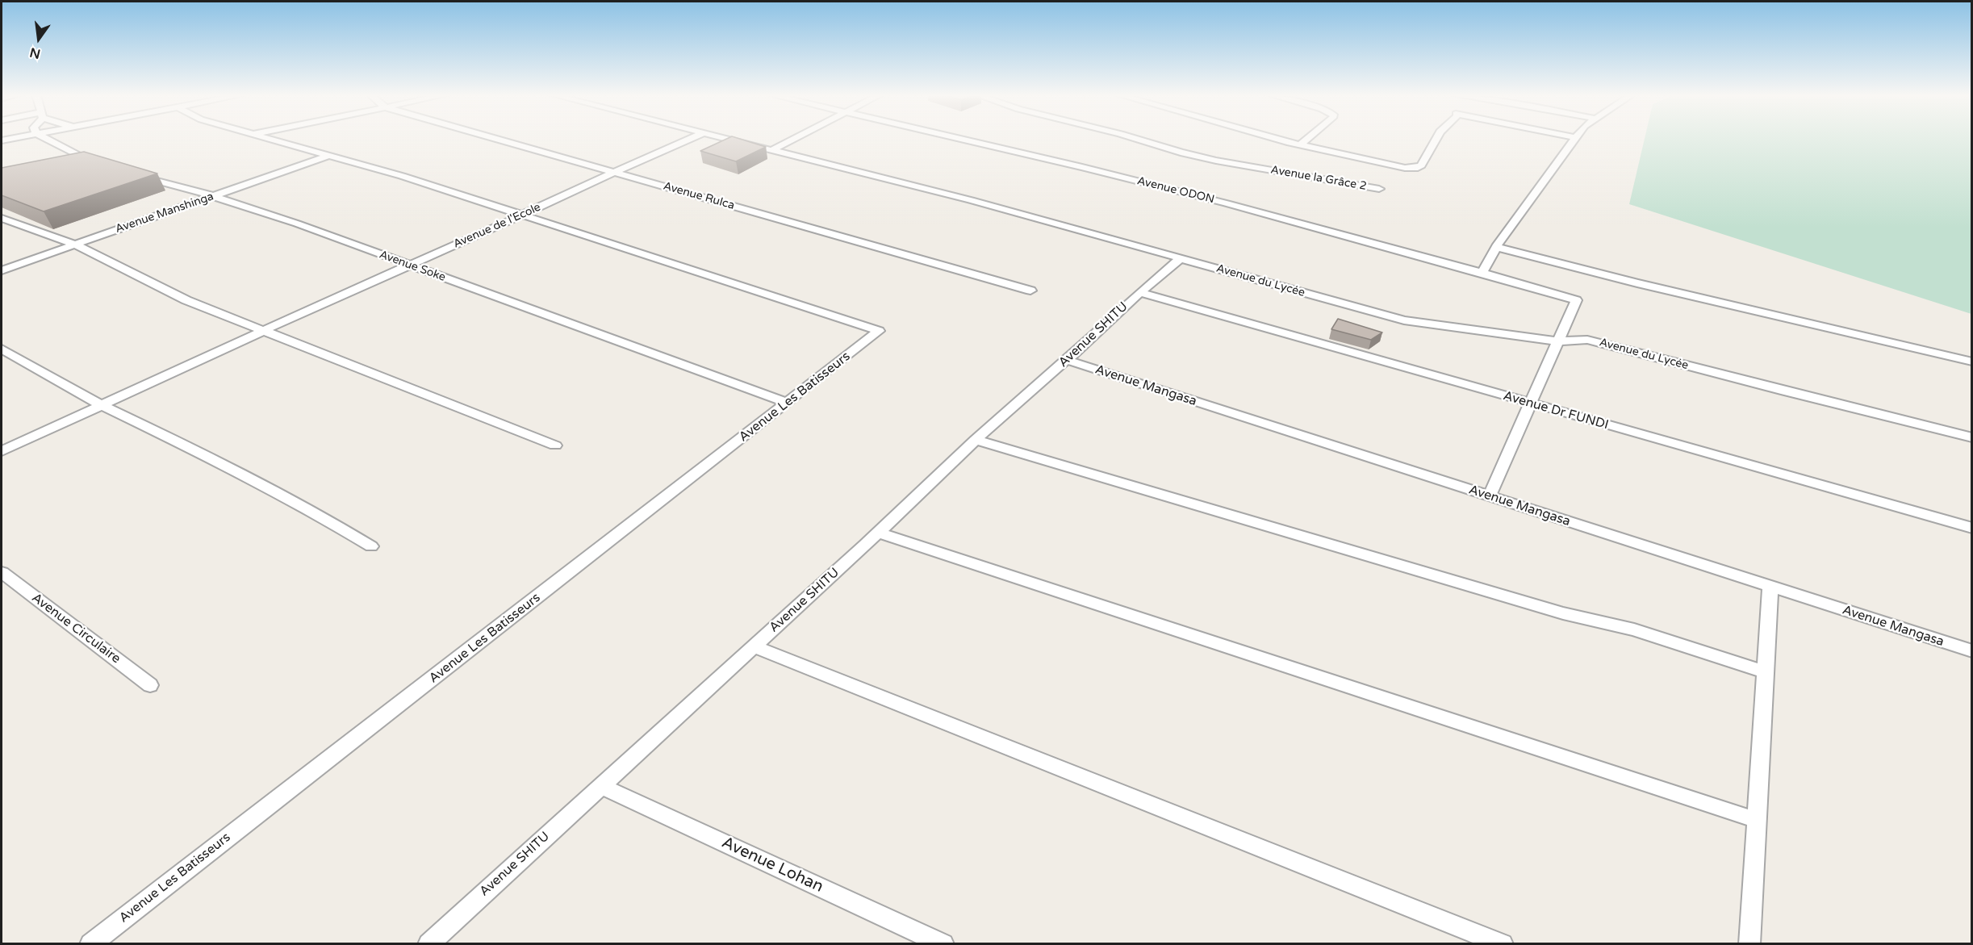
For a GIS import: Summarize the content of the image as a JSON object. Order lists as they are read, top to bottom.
{
  "streets": {
    "street": [
      "Avenue la Grâce 2",
      "Avenue ODON",
      "Avenue Rulca",
      "Avenue Manshinga",
      "Avenue de l'Ecole",
      "Avenue Soke",
      "Avenue du Lycée",
      "Avenue SHITU",
      "Avenue Mangasa",
      "Avenue Les Batisseurs",
      "Avenue Dr FUNDI",
      "Avenue Circulaire",
      "Avenue Lohan"
    ]
  },
  "crossings": [
    ["Avenue ODON", "Avenue du Lycée"],
    ["Avenue Rulca", "Avenue de l'Ecole"],
    ["Avenue Manshinga", "Avenue Soke"],
    ["Avenue de l'Ecole", "Avenue Soke"],
    ["Avenue de l'Ecole", "Avenue Les Batisseurs"],
    ["Avenue Soke", "Avenue Les Batisseurs"],
    ["Avenue du Lycée", "Avenue SHITU"],
    ["Avenue SHITU", "Avenue Mangasa"],
    ["Avenue SHITU", "Avenue Dr FUNDI"],
    ["Avenue SHITU", "Avenue Lohan"]
  ],
  "north": "bottom"
}
